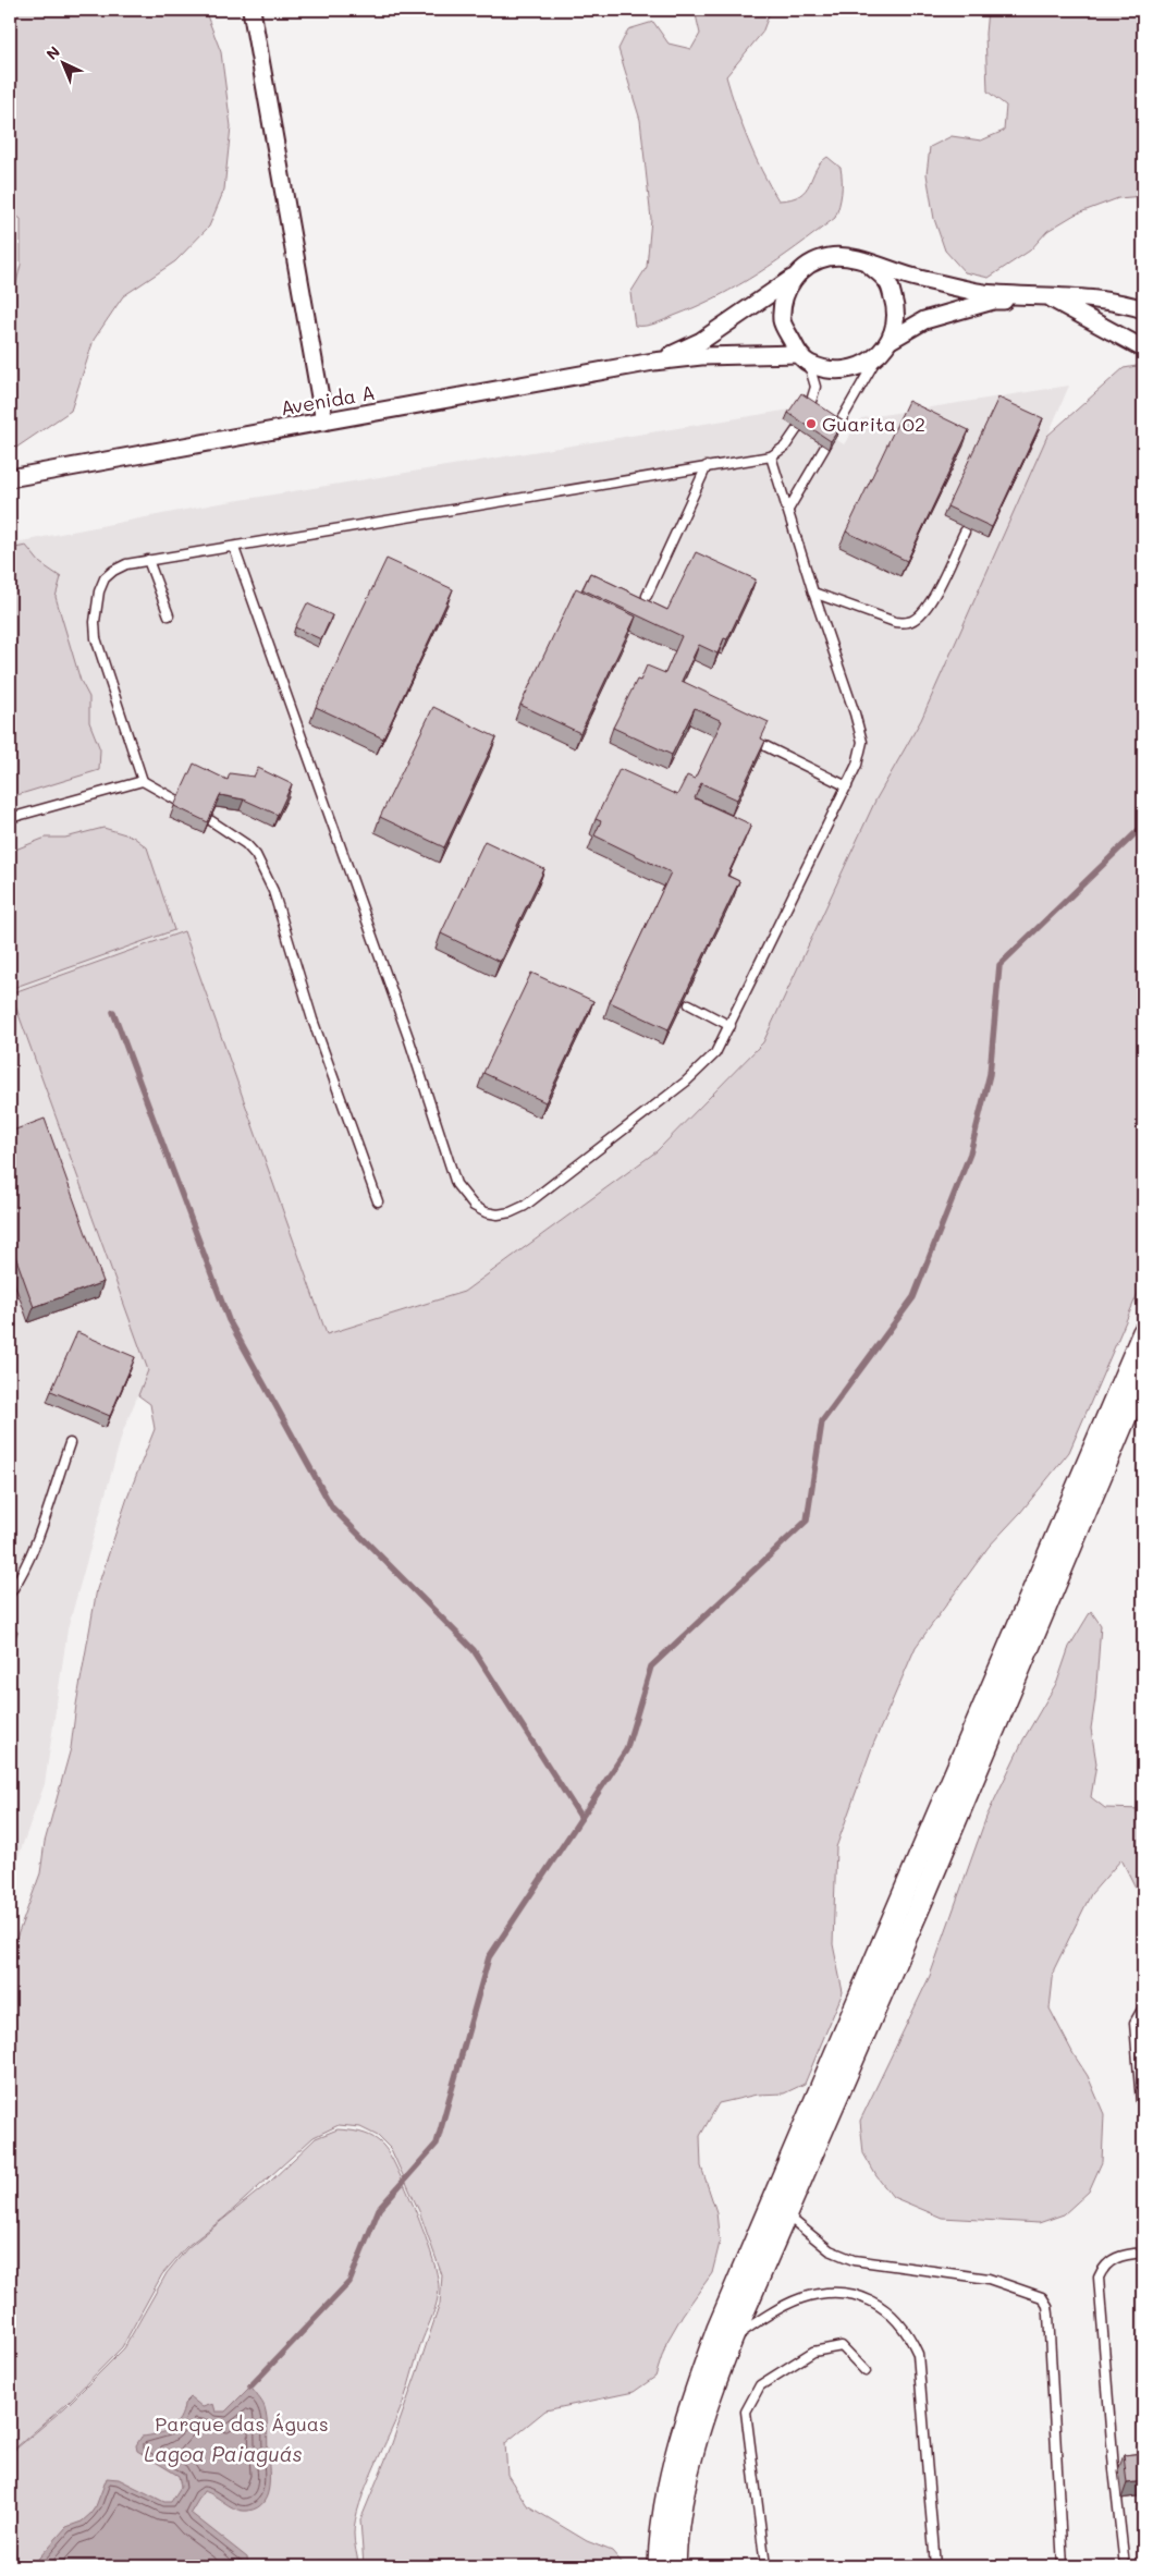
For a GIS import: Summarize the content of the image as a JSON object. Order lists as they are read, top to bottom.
{
  "streets": {
    "street": ["Avenida A"]
  },
  "water": ["Lagoa Paiaguás"],
  "parks": ["Parque das Águas"],
  "places": ["Guarita 02"],
  "north": "top left"
}
